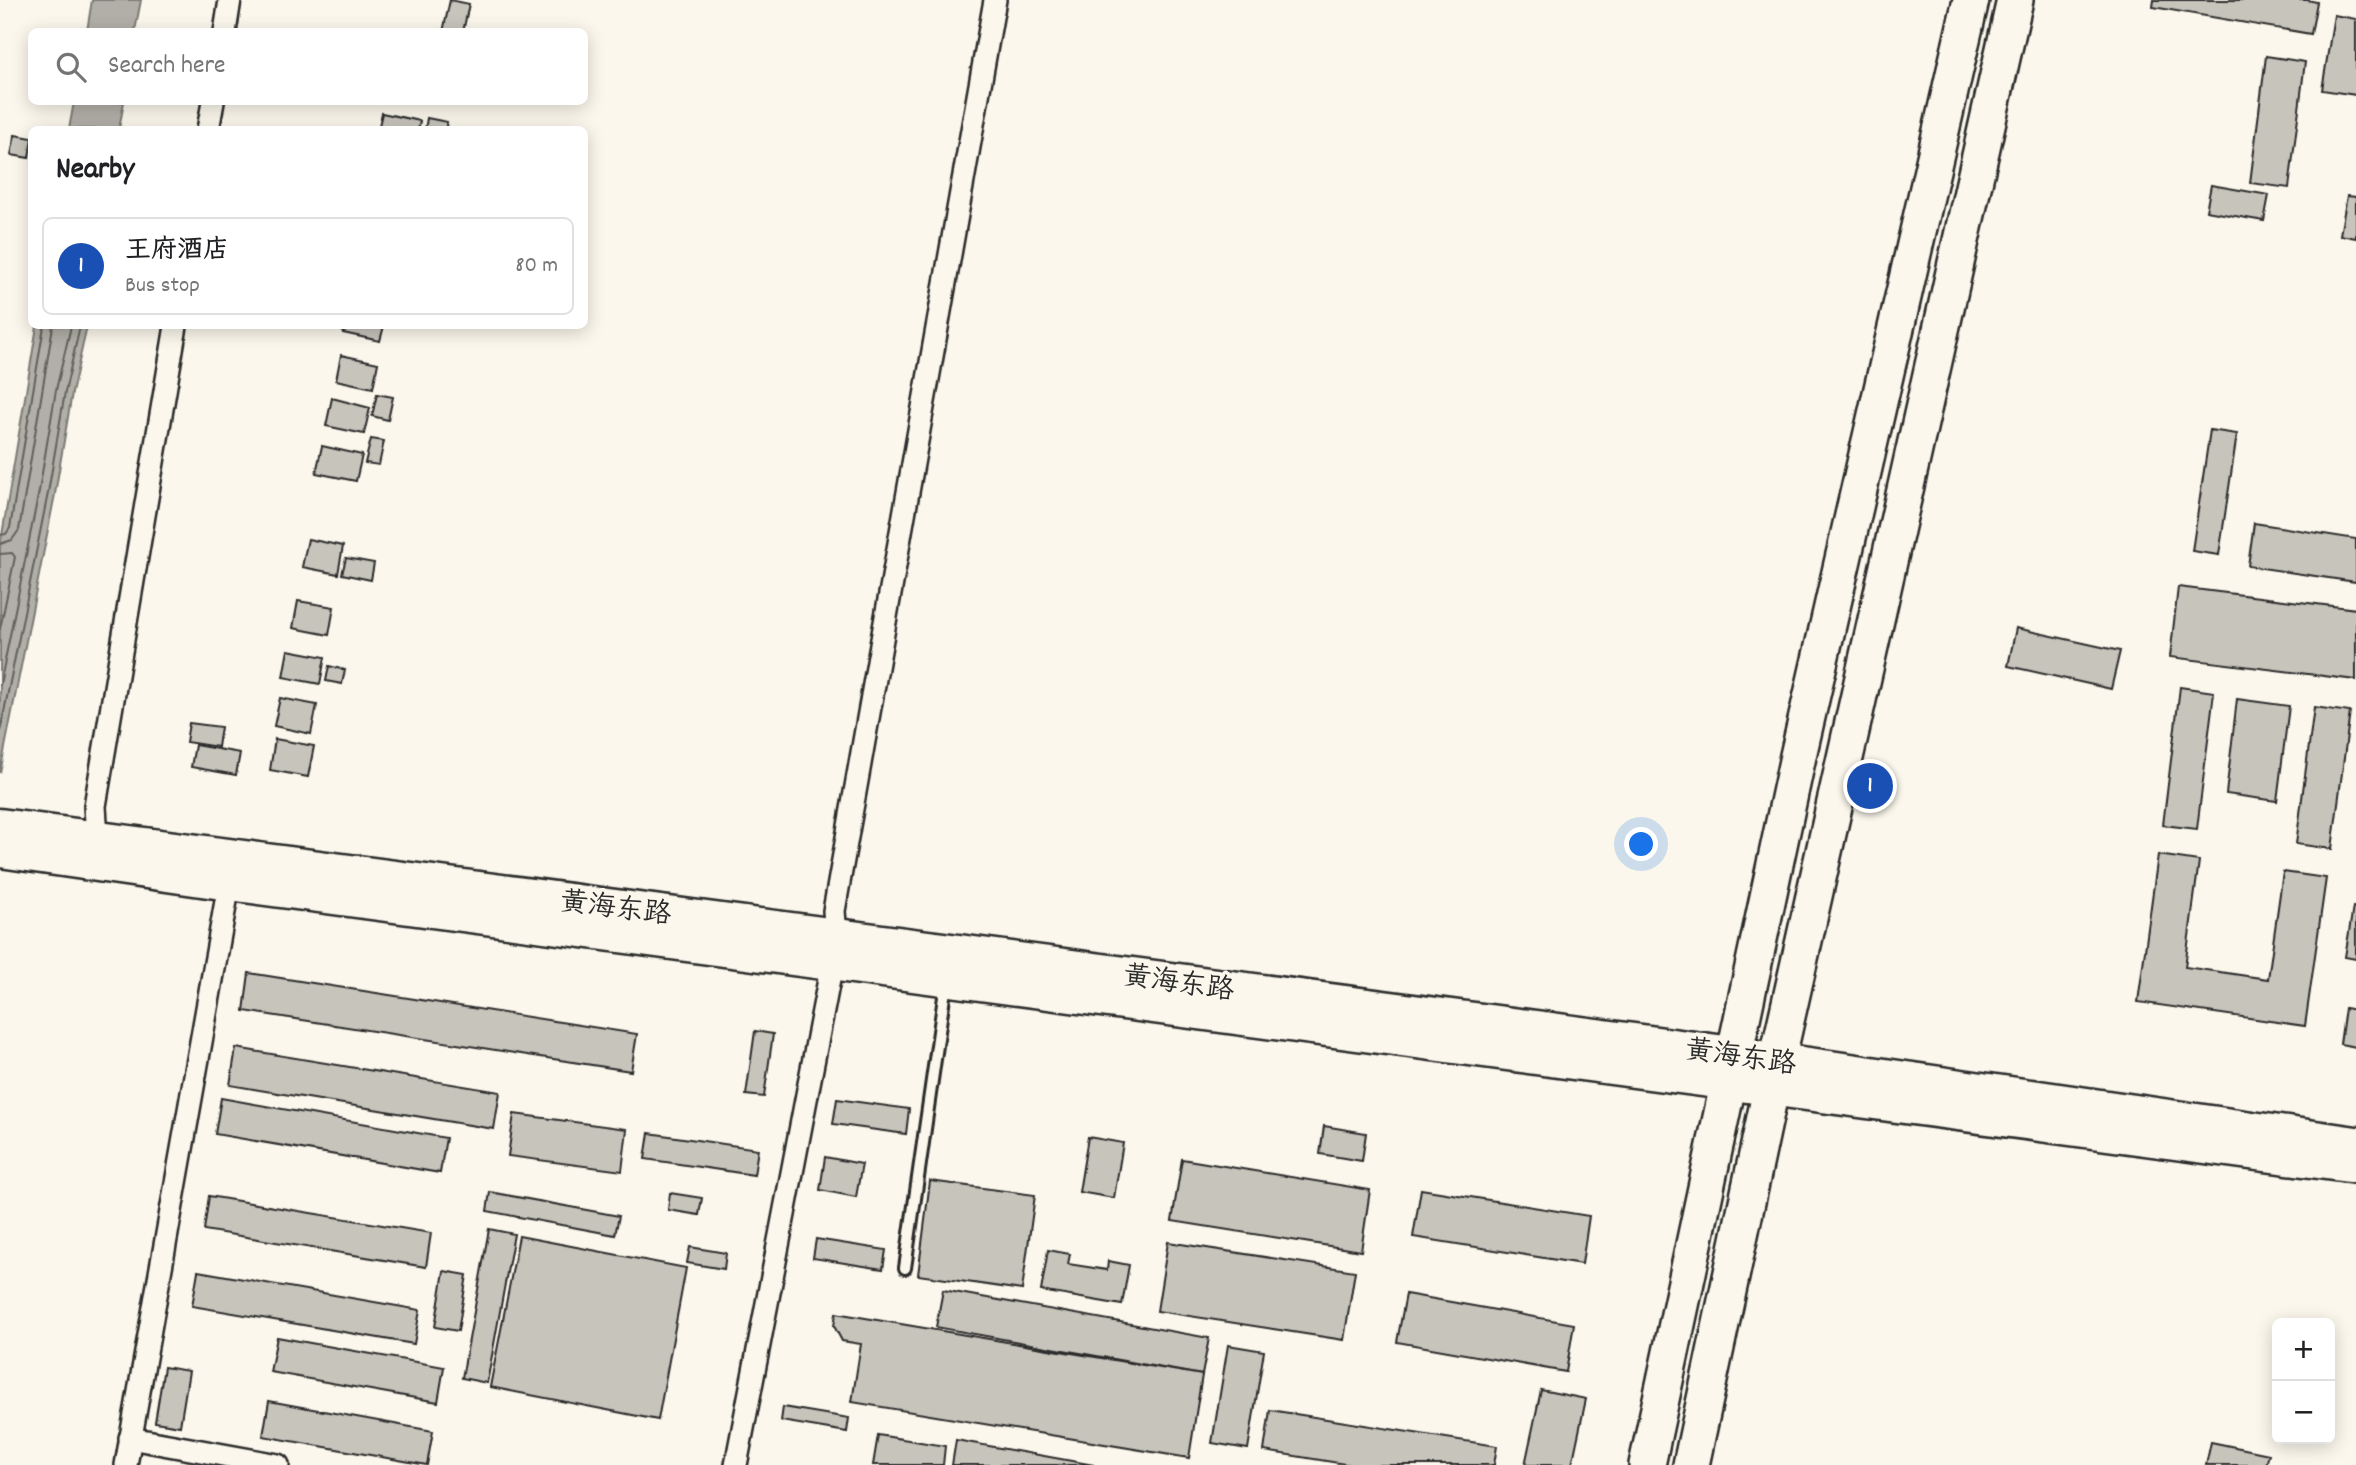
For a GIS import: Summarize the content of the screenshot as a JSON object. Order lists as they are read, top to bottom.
{
  "streets": {
    "street": ["黄海东路"]
  },
  "page": {
    "search": "Search here",
    "heading": "Nearby",
    "list": [
      {
        "mark": "1",
        "name": "王府酒店",
        "note": "Bus stop",
        "value": "80 m"
      }
    ],
    "pins": "1",
    "map_buttons": ["+", "−"]
  }
}
